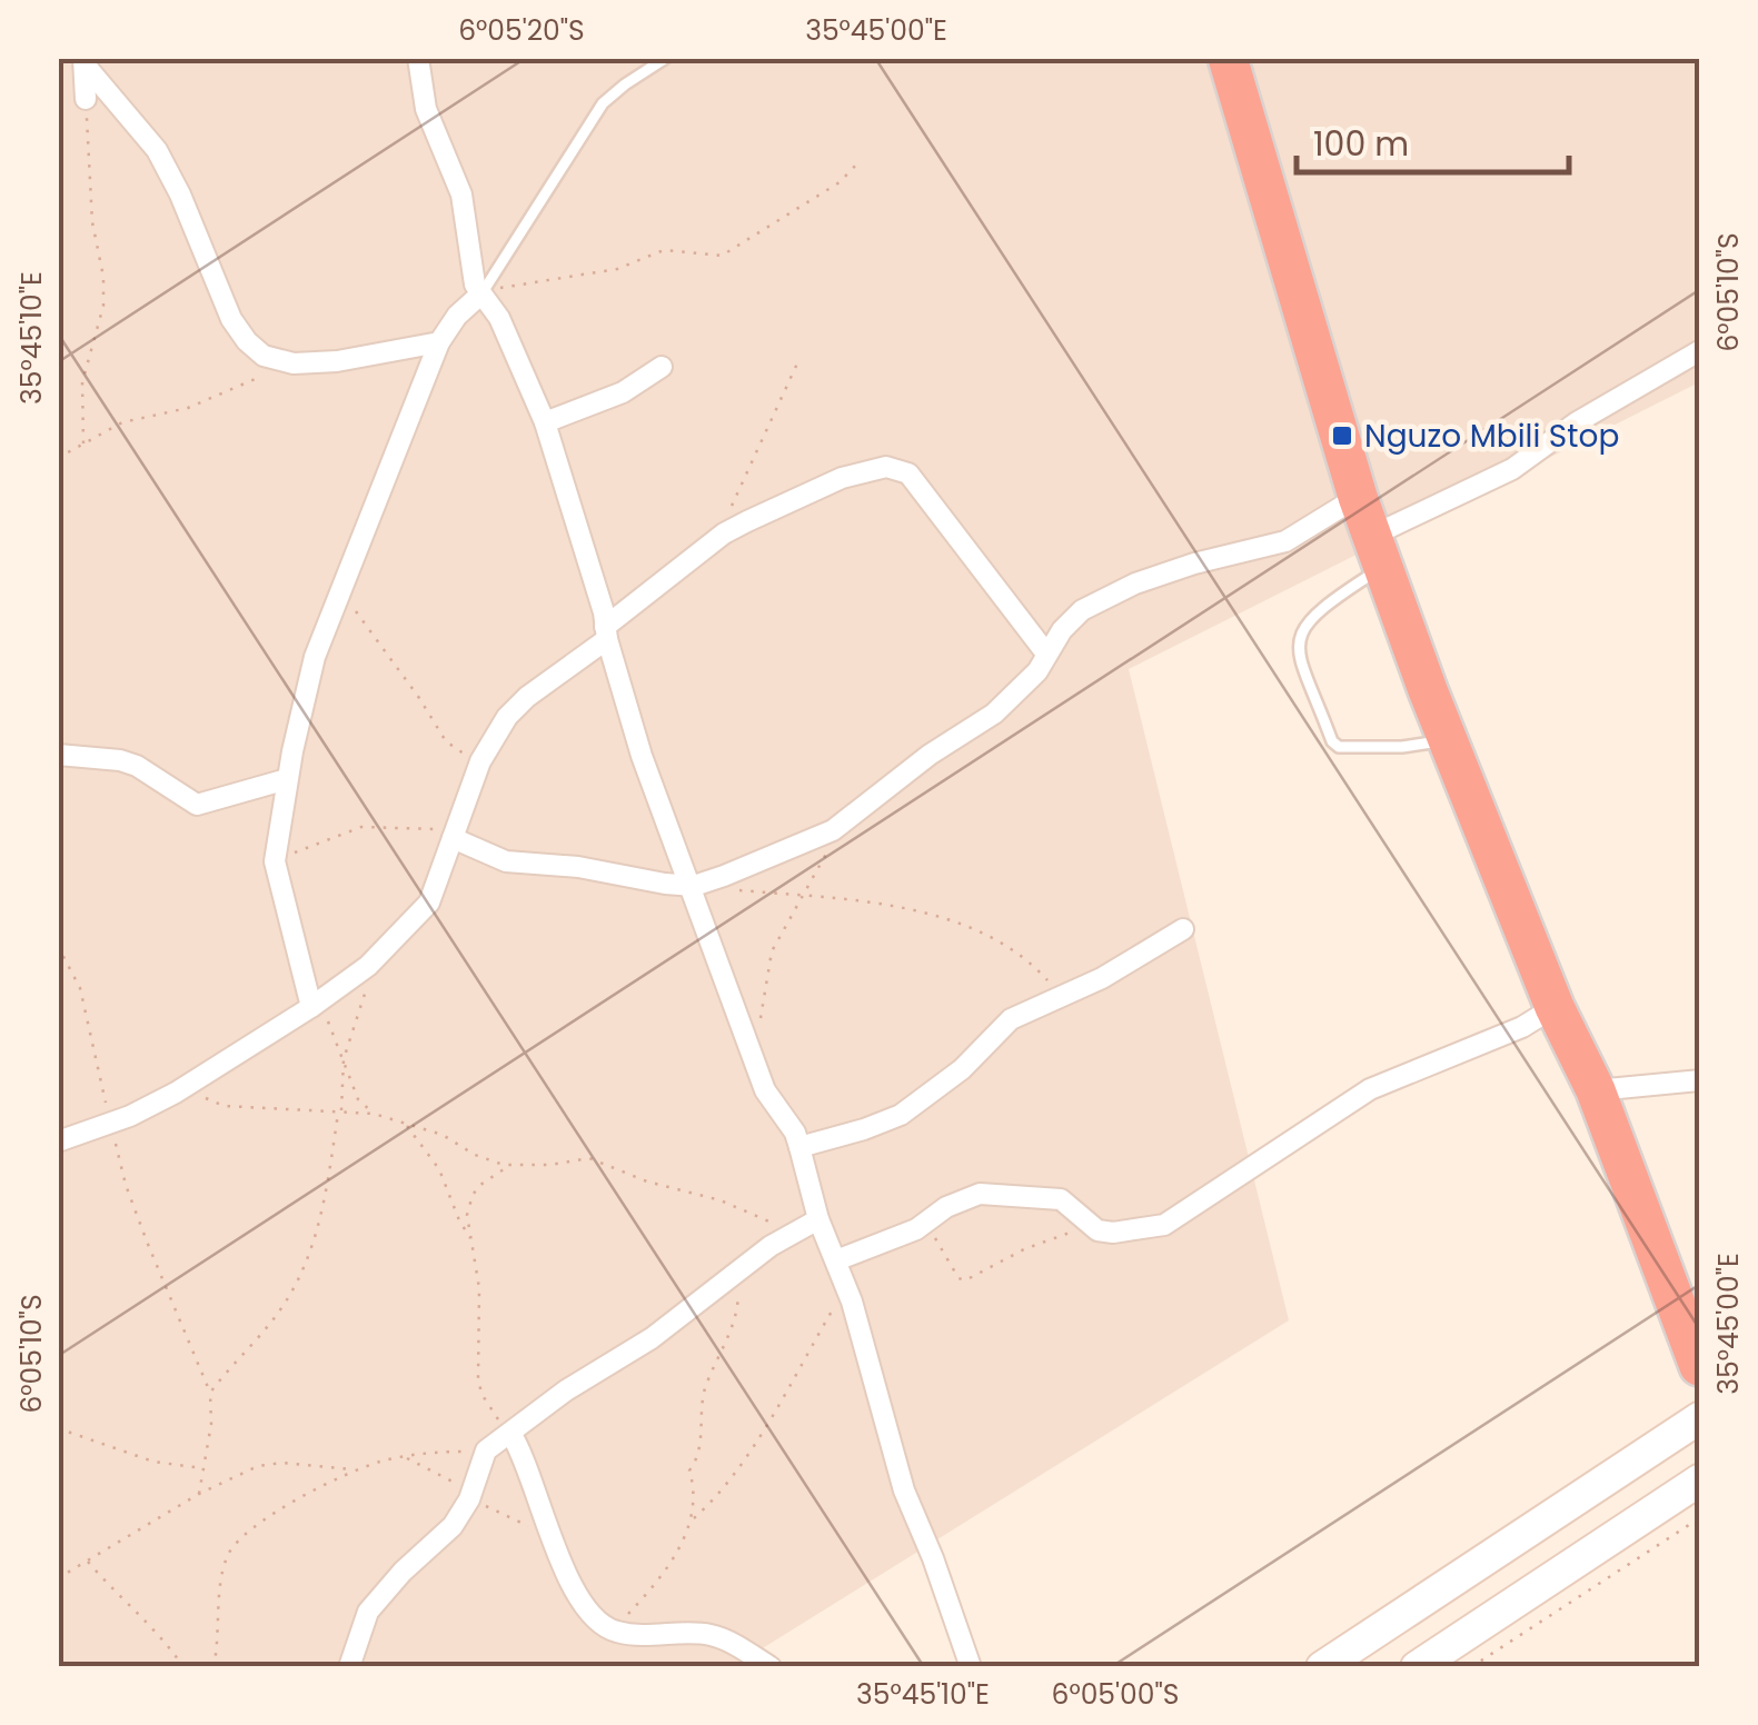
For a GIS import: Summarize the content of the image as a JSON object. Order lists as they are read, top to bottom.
{
  "places": {
    "transit": ["Nguzo Mbili Stop"]
  },
  "scale_bar": "100 m",
  "coordinates": [
    "6°05'20\"S",
    "35°45'00\"E",
    "6°05'10\"S",
    "35°45'10\"E",
    "6°05'00\"S"
  ]
}
